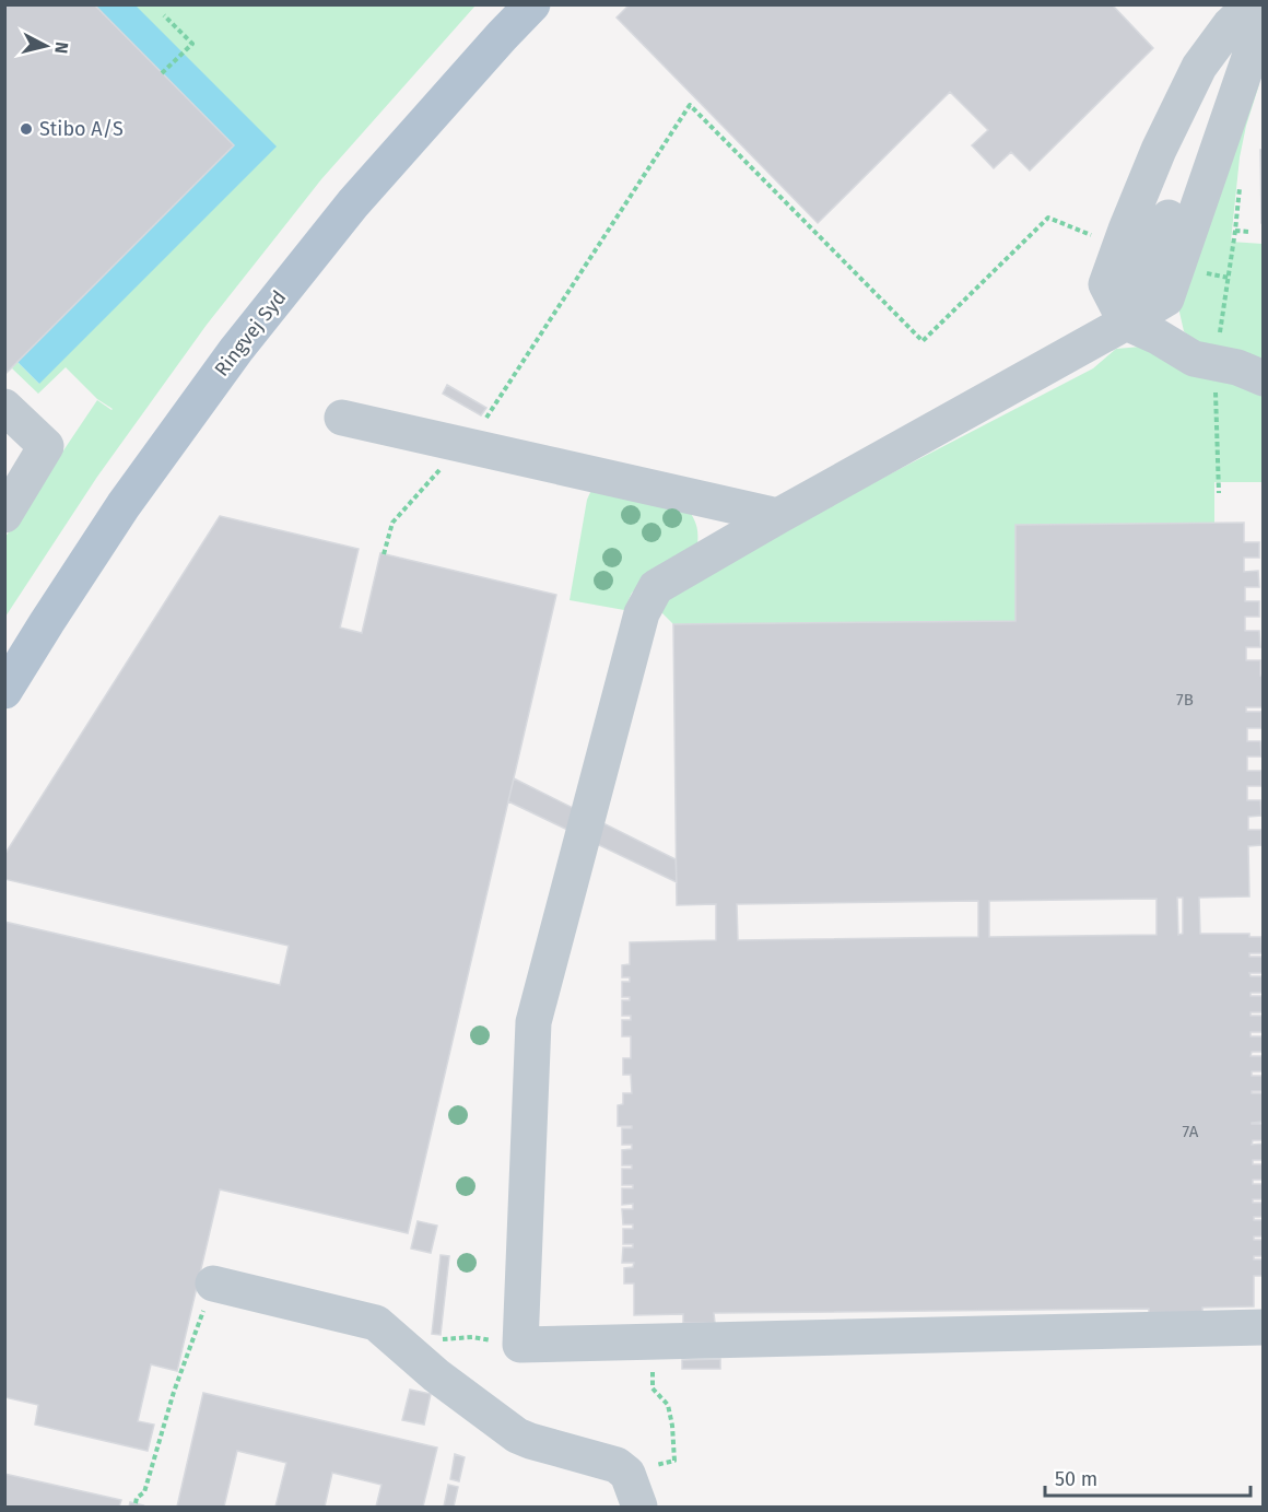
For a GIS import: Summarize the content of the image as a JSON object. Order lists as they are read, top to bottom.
{
  "streets": {
    "main road": ["Ringvej Syd"]
  },
  "places": ["Stibo A/S"],
  "house_numbers": ["7B", "7A"],
  "scale_bar": "50 m",
  "north": "right"
}
